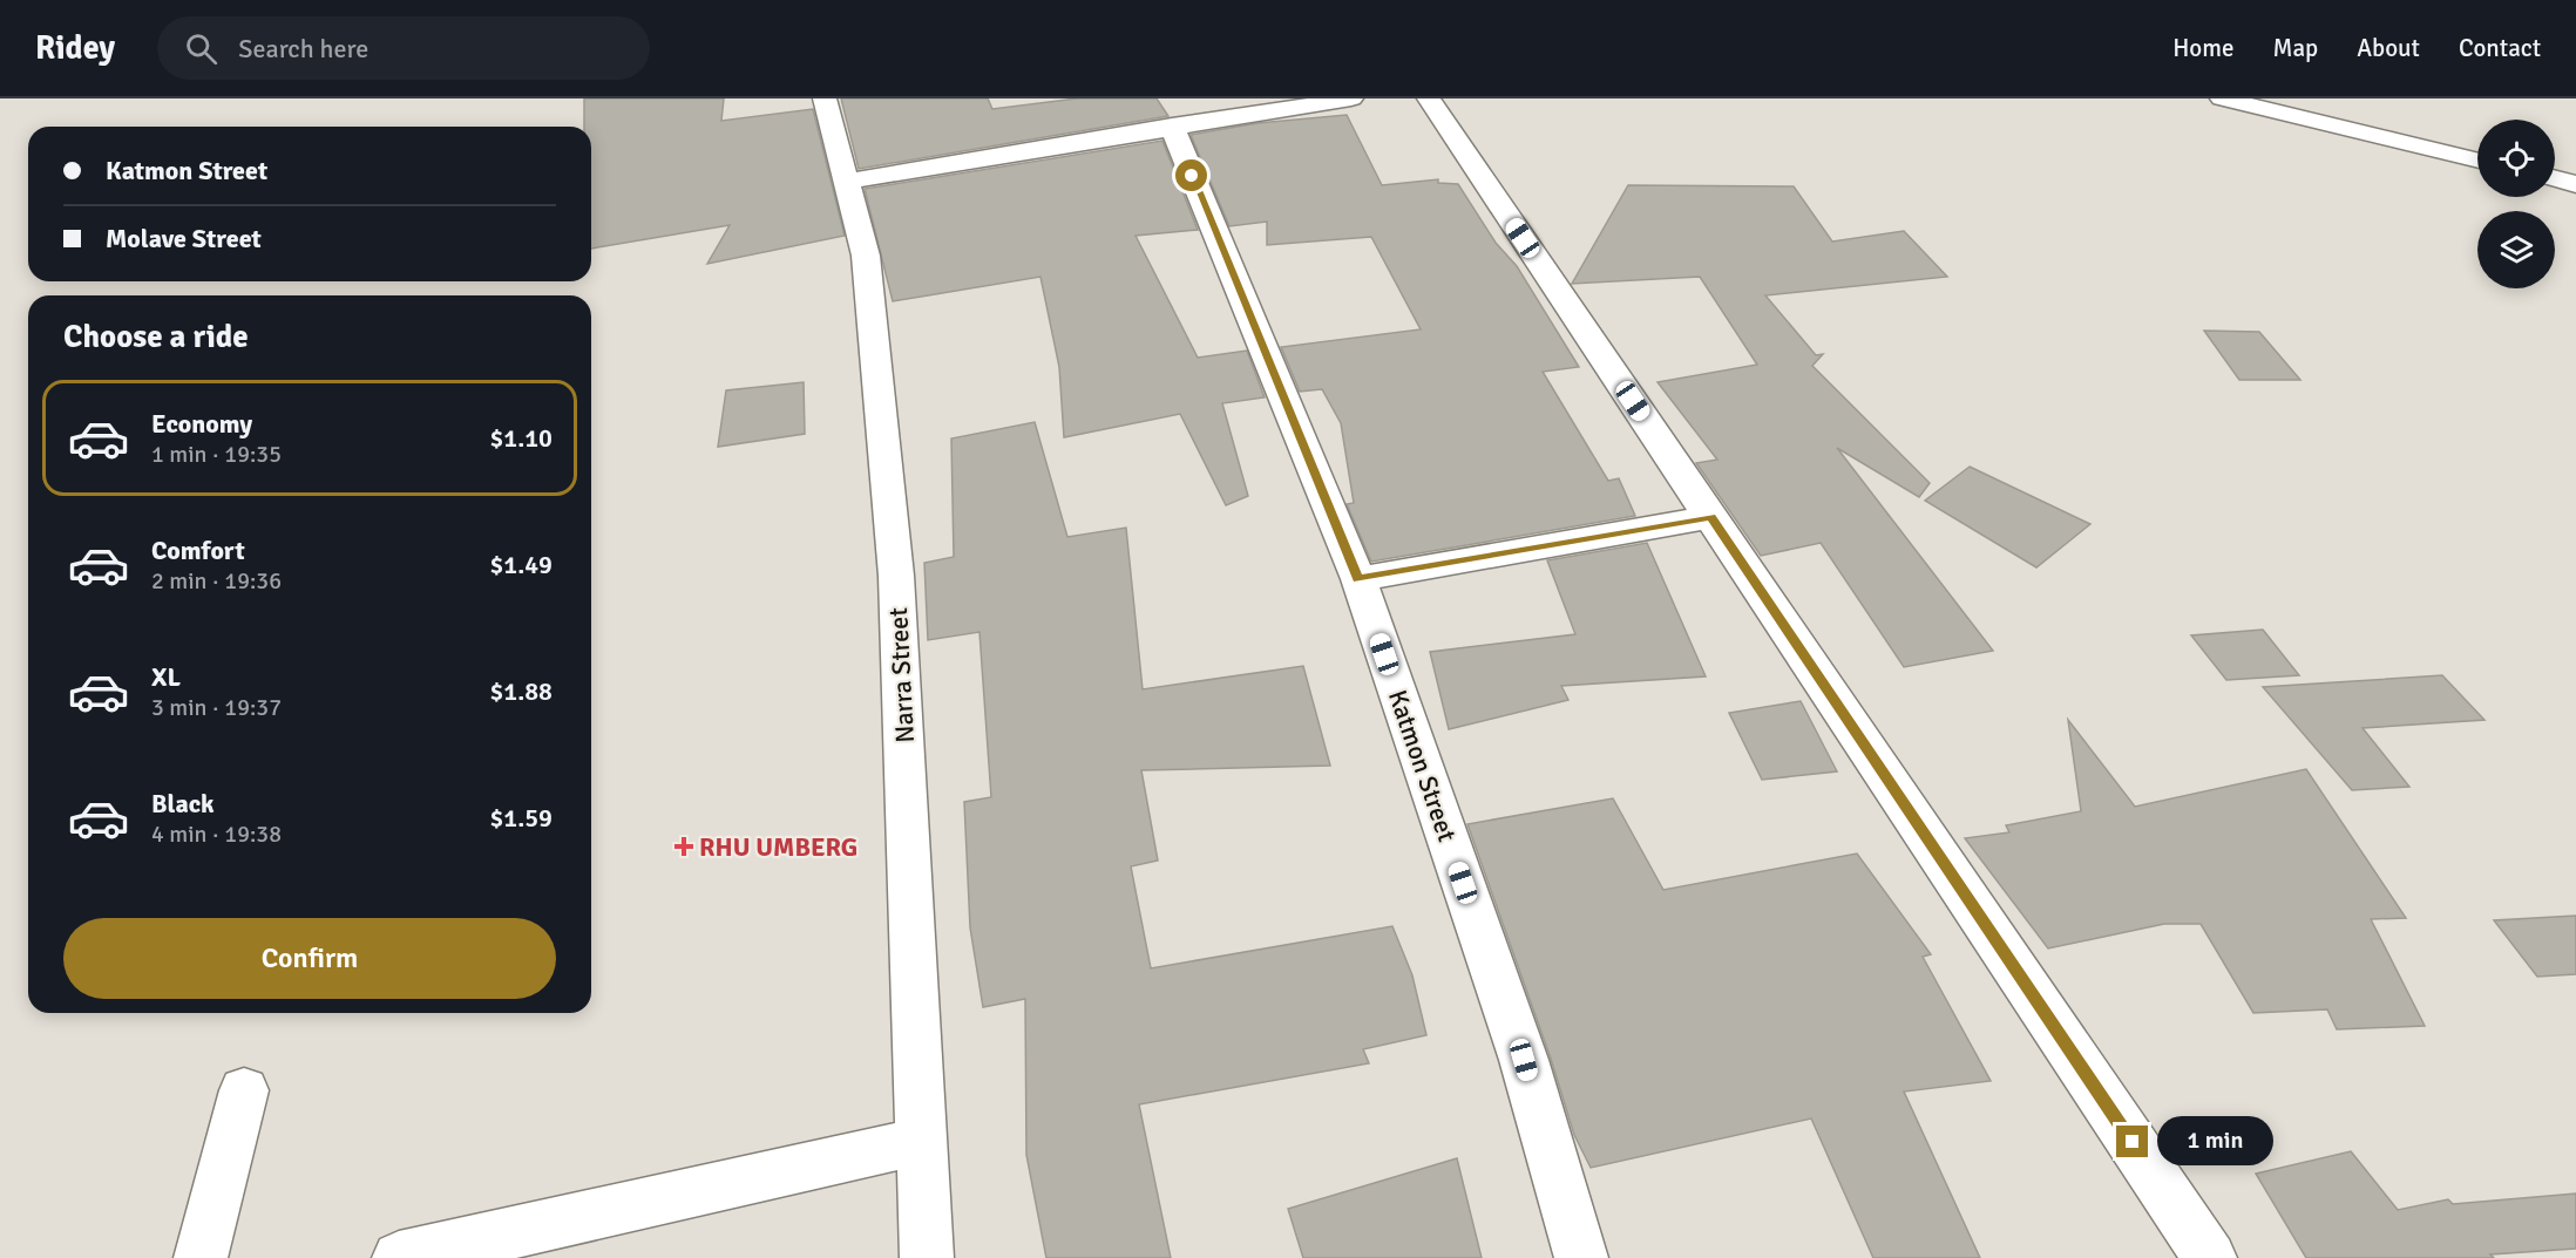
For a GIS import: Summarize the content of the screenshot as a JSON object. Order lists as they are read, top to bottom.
{
  "streets": {
    "street": ["Narra Street", "Katmon Street"]
  },
  "places": {
    "health": ["RHU UMBERG"]
  },
  "page": {
    "header": "Ridey",
    "search": "Search here",
    "nav": [
      "Home",
      "Map",
      "About",
      "Contact"
    ],
    "banner": ["Katmon Street", "Molave Street"],
    "heading": "Choose a ride",
    "list": [
      {
        "name": "Economy",
        "note": "1 min · 19:35",
        "value": "$1.10"
      },
      {
        "name": "Comfort",
        "note": "2 min · 19:36",
        "value": "$1.49"
      },
      {
        "name": "XL",
        "note": "3 min · 19:37",
        "value": "$1.88"
      },
      {
        "name": "Black",
        "note": "4 min · 19:38",
        "value": "$1.59"
      }
    ],
    "buttons": "Confirm",
    "bubble": "1 min"
  }
}
